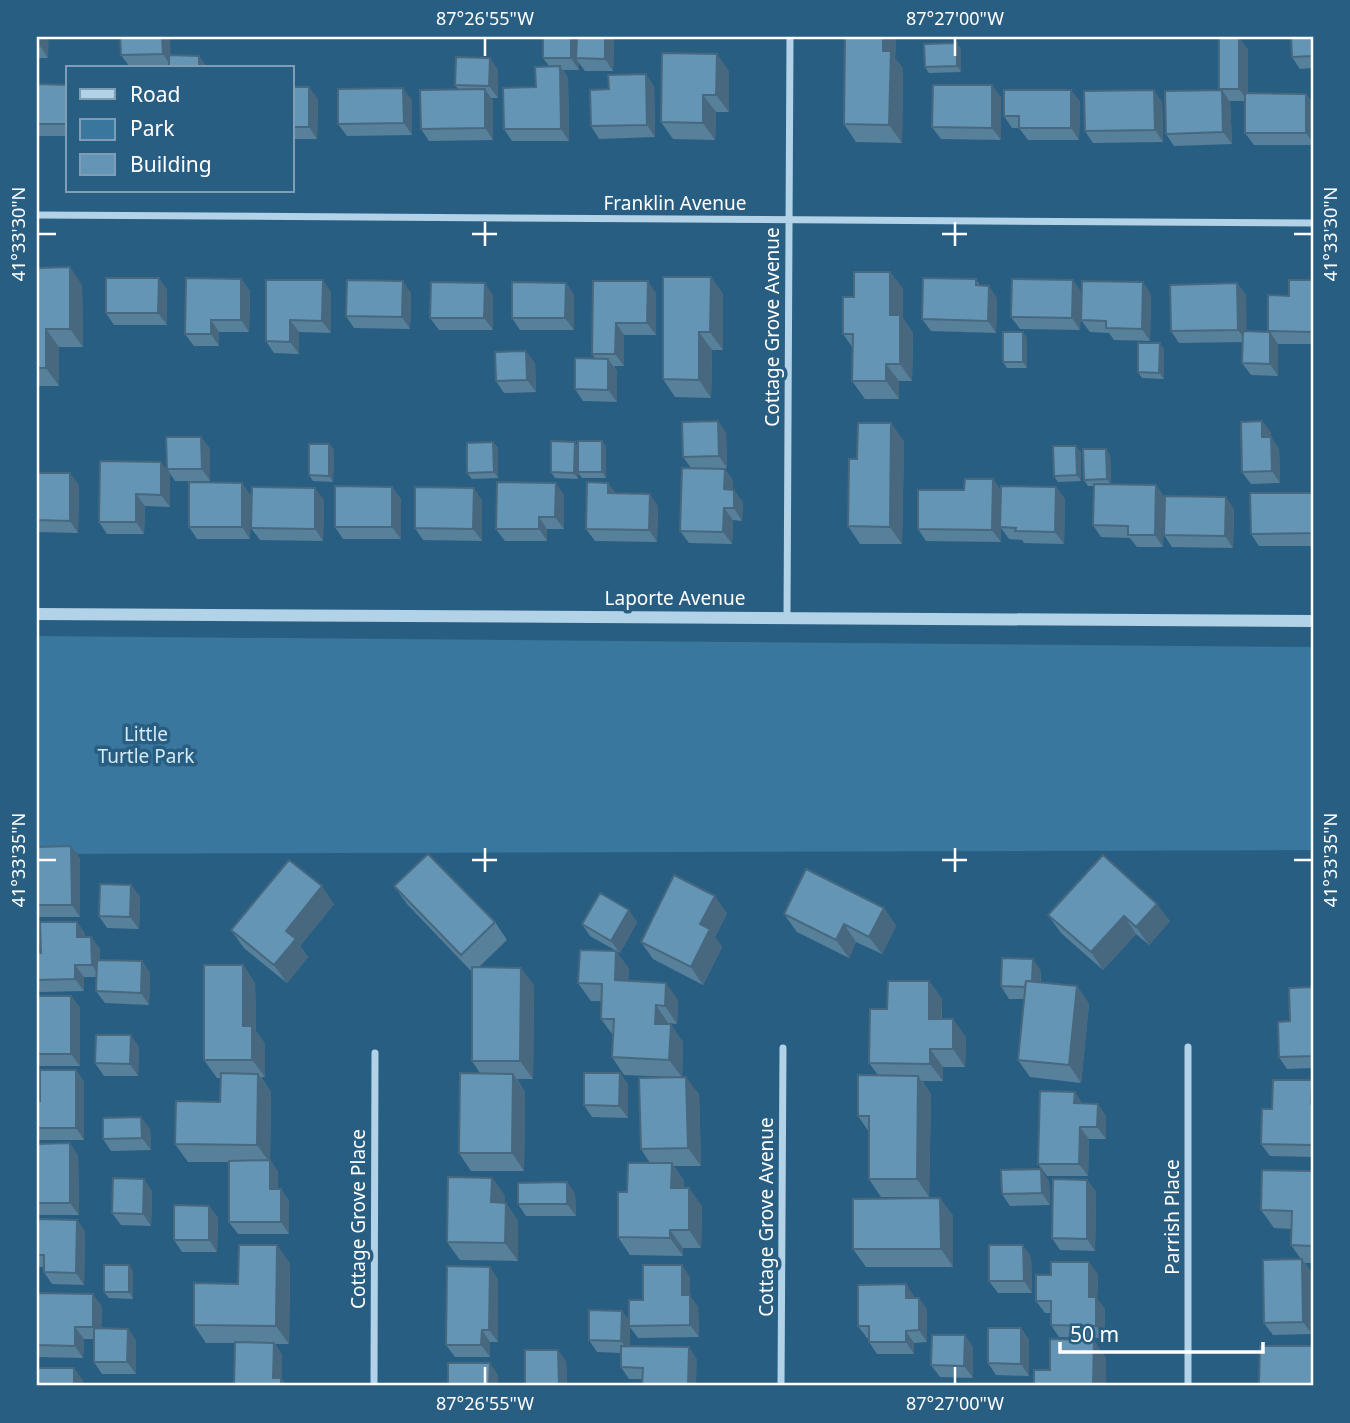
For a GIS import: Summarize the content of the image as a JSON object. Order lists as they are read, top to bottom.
{
  "streets": {
    "street": [
      "Franklin Avenue",
      "Cottage Grove Avenue",
      "Laporte Avenue",
      "Parrish Place",
      "Cottage Grove Place"
    ]
  },
  "crossings": [
    ["Franklin Avenue", "Cottage Grove Avenue"],
    ["Cottage Grove Avenue", "Laporte Avenue"]
  ],
  "parks": ["Little Turtle Park"],
  "legend": ["Road", "Park", "Building"],
  "scale_bar": "50 m",
  "coordinates": [
    "87°26'55\"W",
    "87°27'00\"W",
    "41°33'30\"N",
    "41°33'35\"N"
  ]
}
